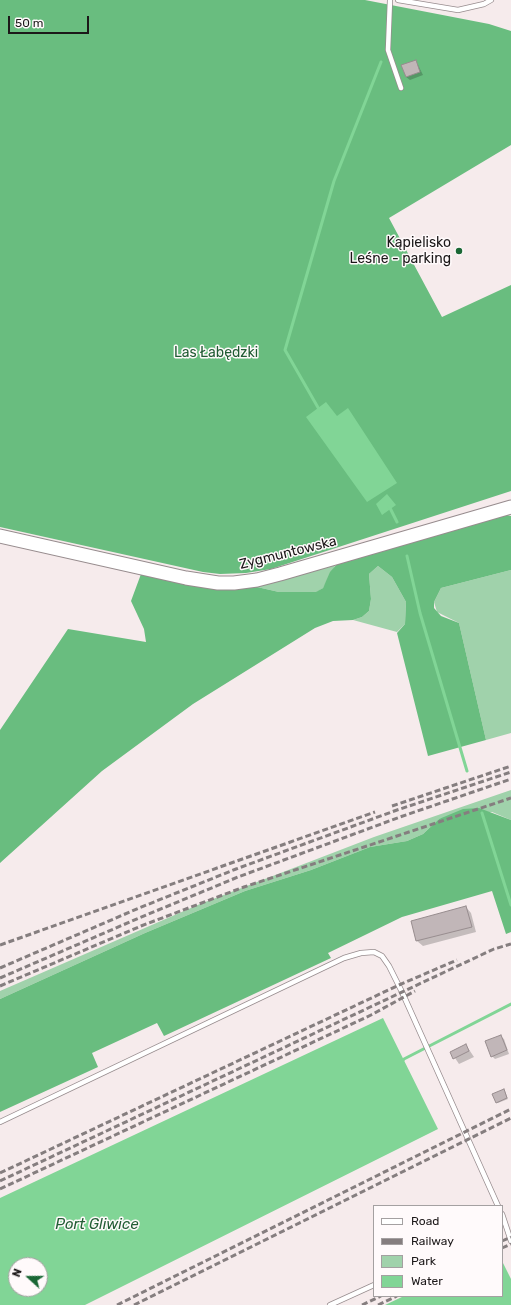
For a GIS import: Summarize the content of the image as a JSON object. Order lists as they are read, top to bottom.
{
  "streets": {
    "street": ["Zygmuntowska"]
  },
  "water": ["Port Gliwice"],
  "parks": ["Las Łabędzki"],
  "places": ["Kąpielisko Leśne - parking"],
  "legend": [
    "Road",
    "Railway",
    "Park",
    "Water"
  ],
  "scale_bar": "50 m",
  "north": "left"
}
